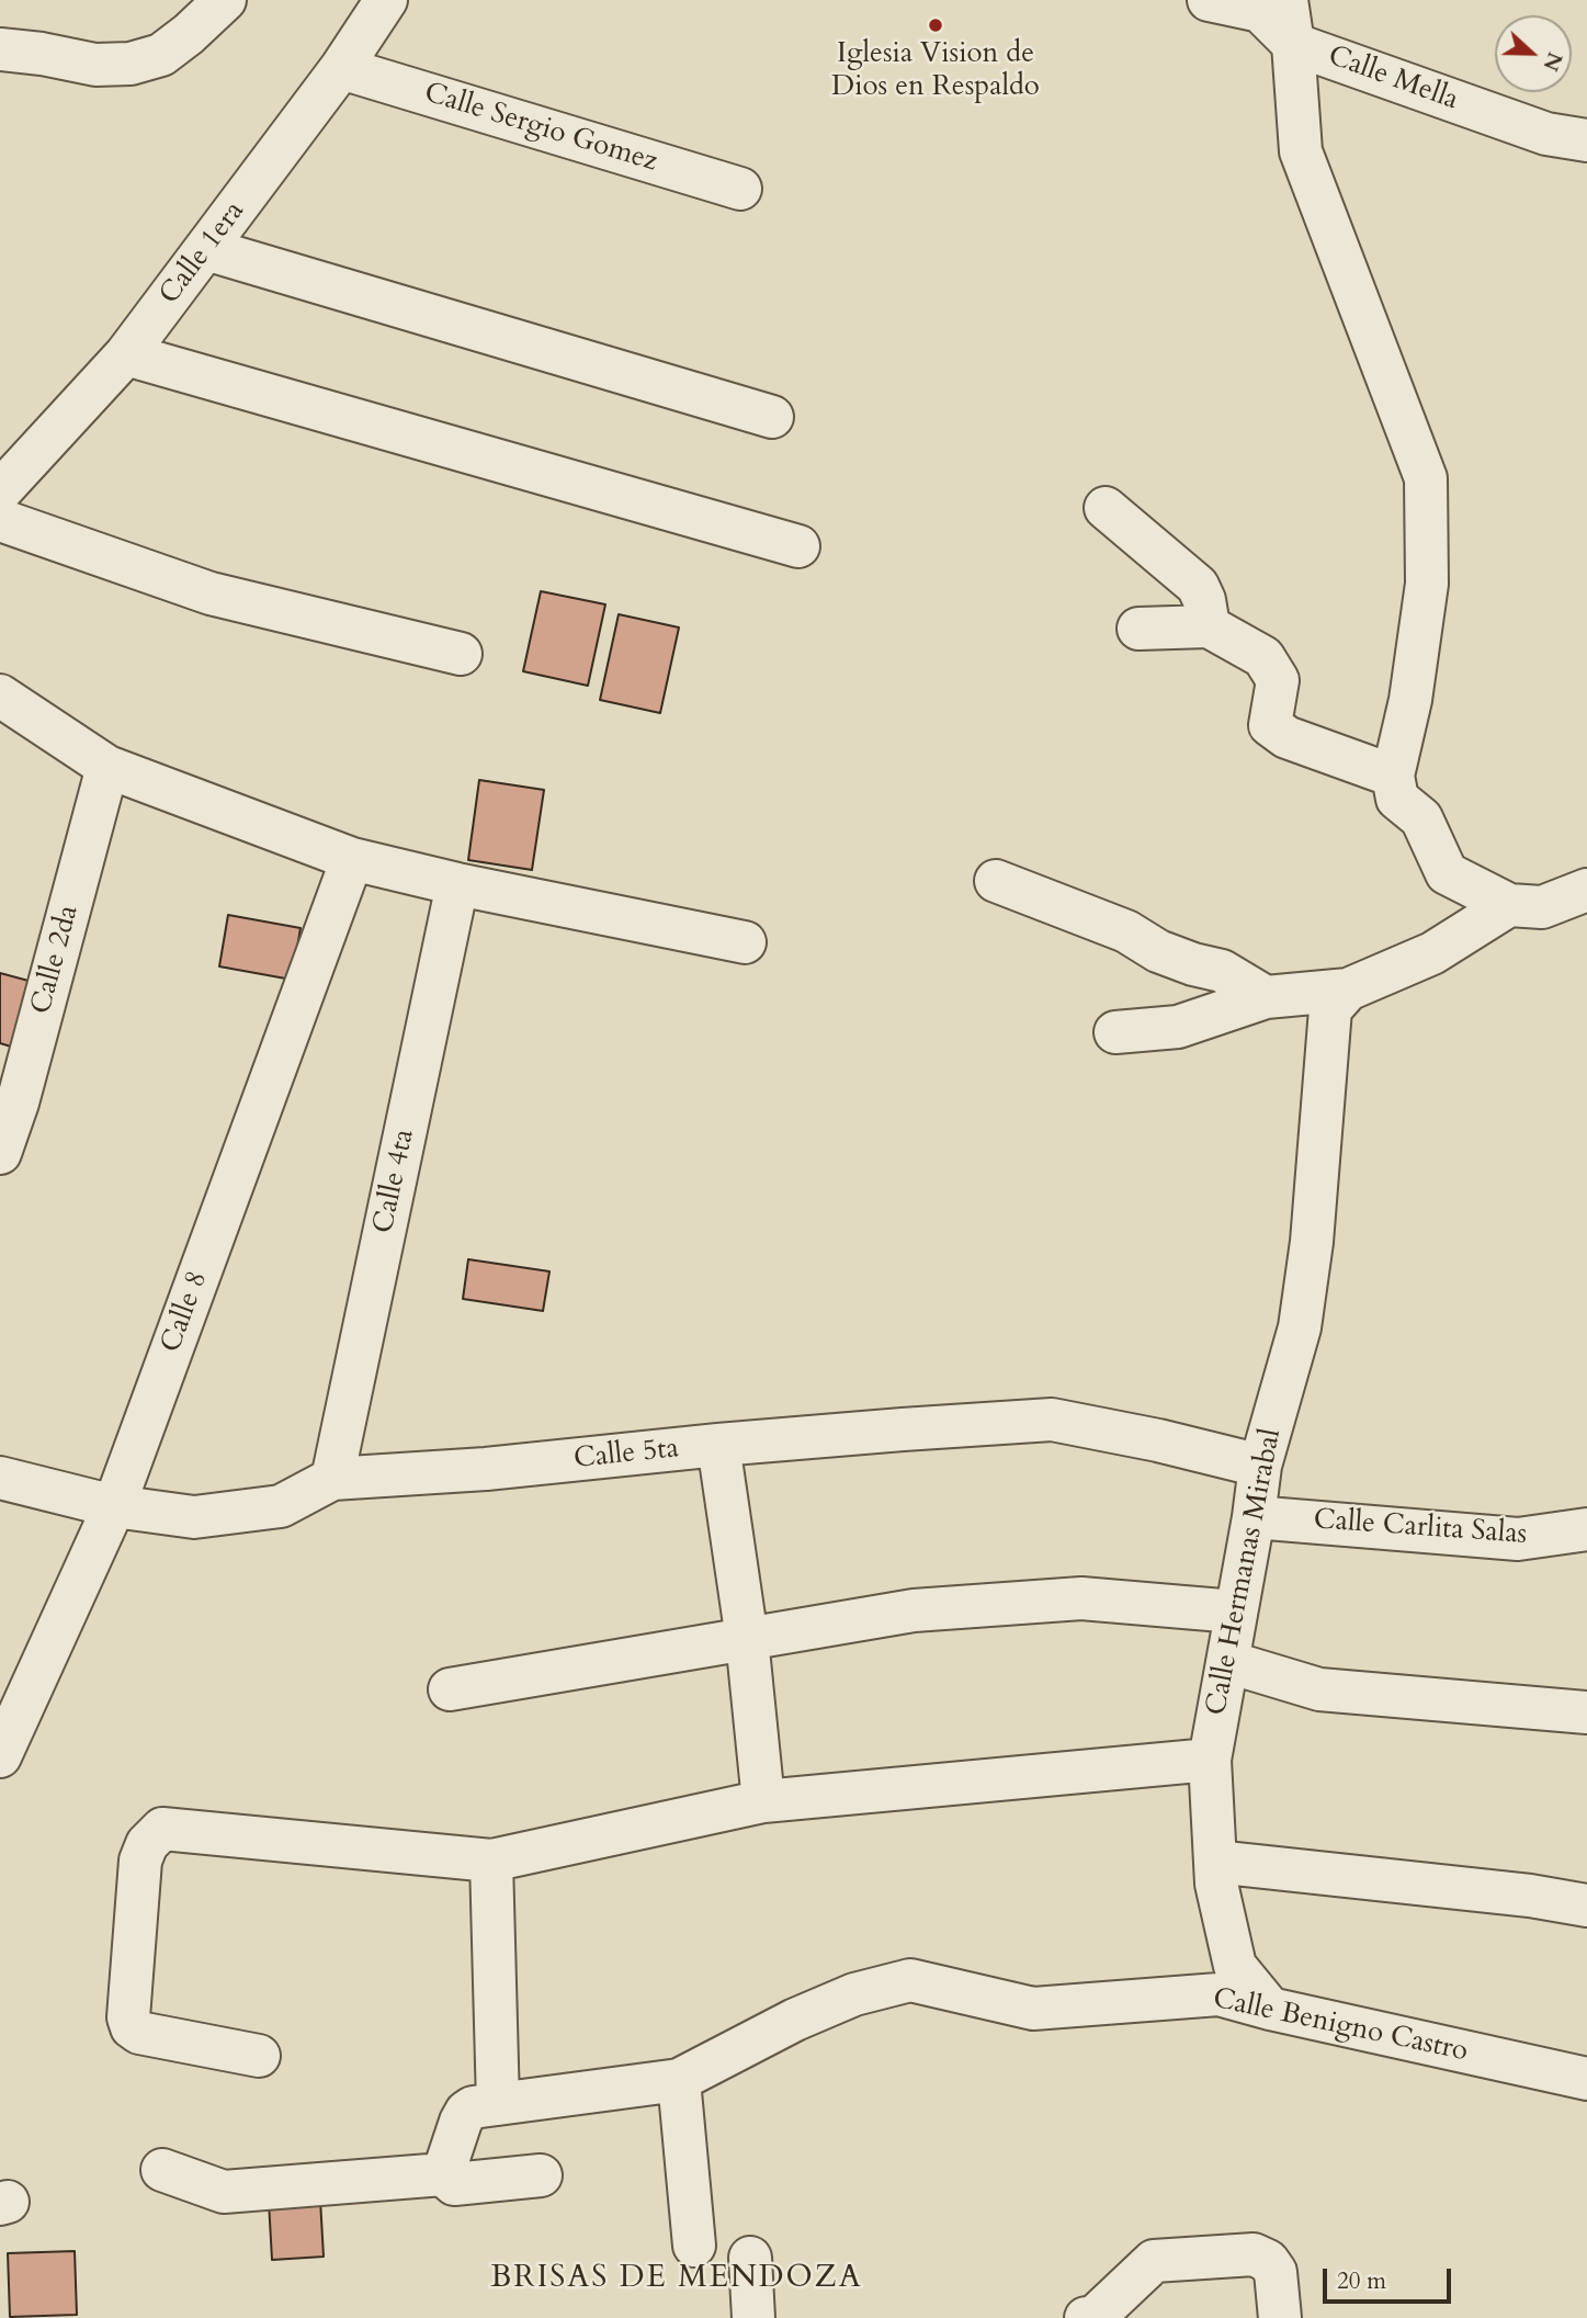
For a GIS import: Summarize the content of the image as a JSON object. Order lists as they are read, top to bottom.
{
  "streets": {
    "street": [
      "Calle Mella",
      "Calle Sergio Gomez",
      "Calle 1era",
      "Calle 2da",
      "Calle 4ta",
      "Calle 8",
      "Calle 5ta",
      "Calle Carlita Salas",
      "Calle Hermanas Mirabal",
      "Calle Benigno Castro"
    ]
  },
  "crossings": [
    ["Calle Sergio Gomez", "Calle 1era"],
    ["Calle 4ta", "Calle 5ta"],
    ["Calle 8", "Calle 5ta"],
    ["Calle 5ta", "Calle Hermanas Mirabal"],
    ["Calle Carlita Salas", "Calle Hermanas Mirabal"],
    ["Calle Hermanas Mirabal", "Calle Benigno Castro"]
  ],
  "districts": ["BRISAS DE MENDOZA"],
  "places": ["Iglesia Vision de Dios en Respaldo"],
  "scale_bar": "20 m",
  "north": "right"
}
